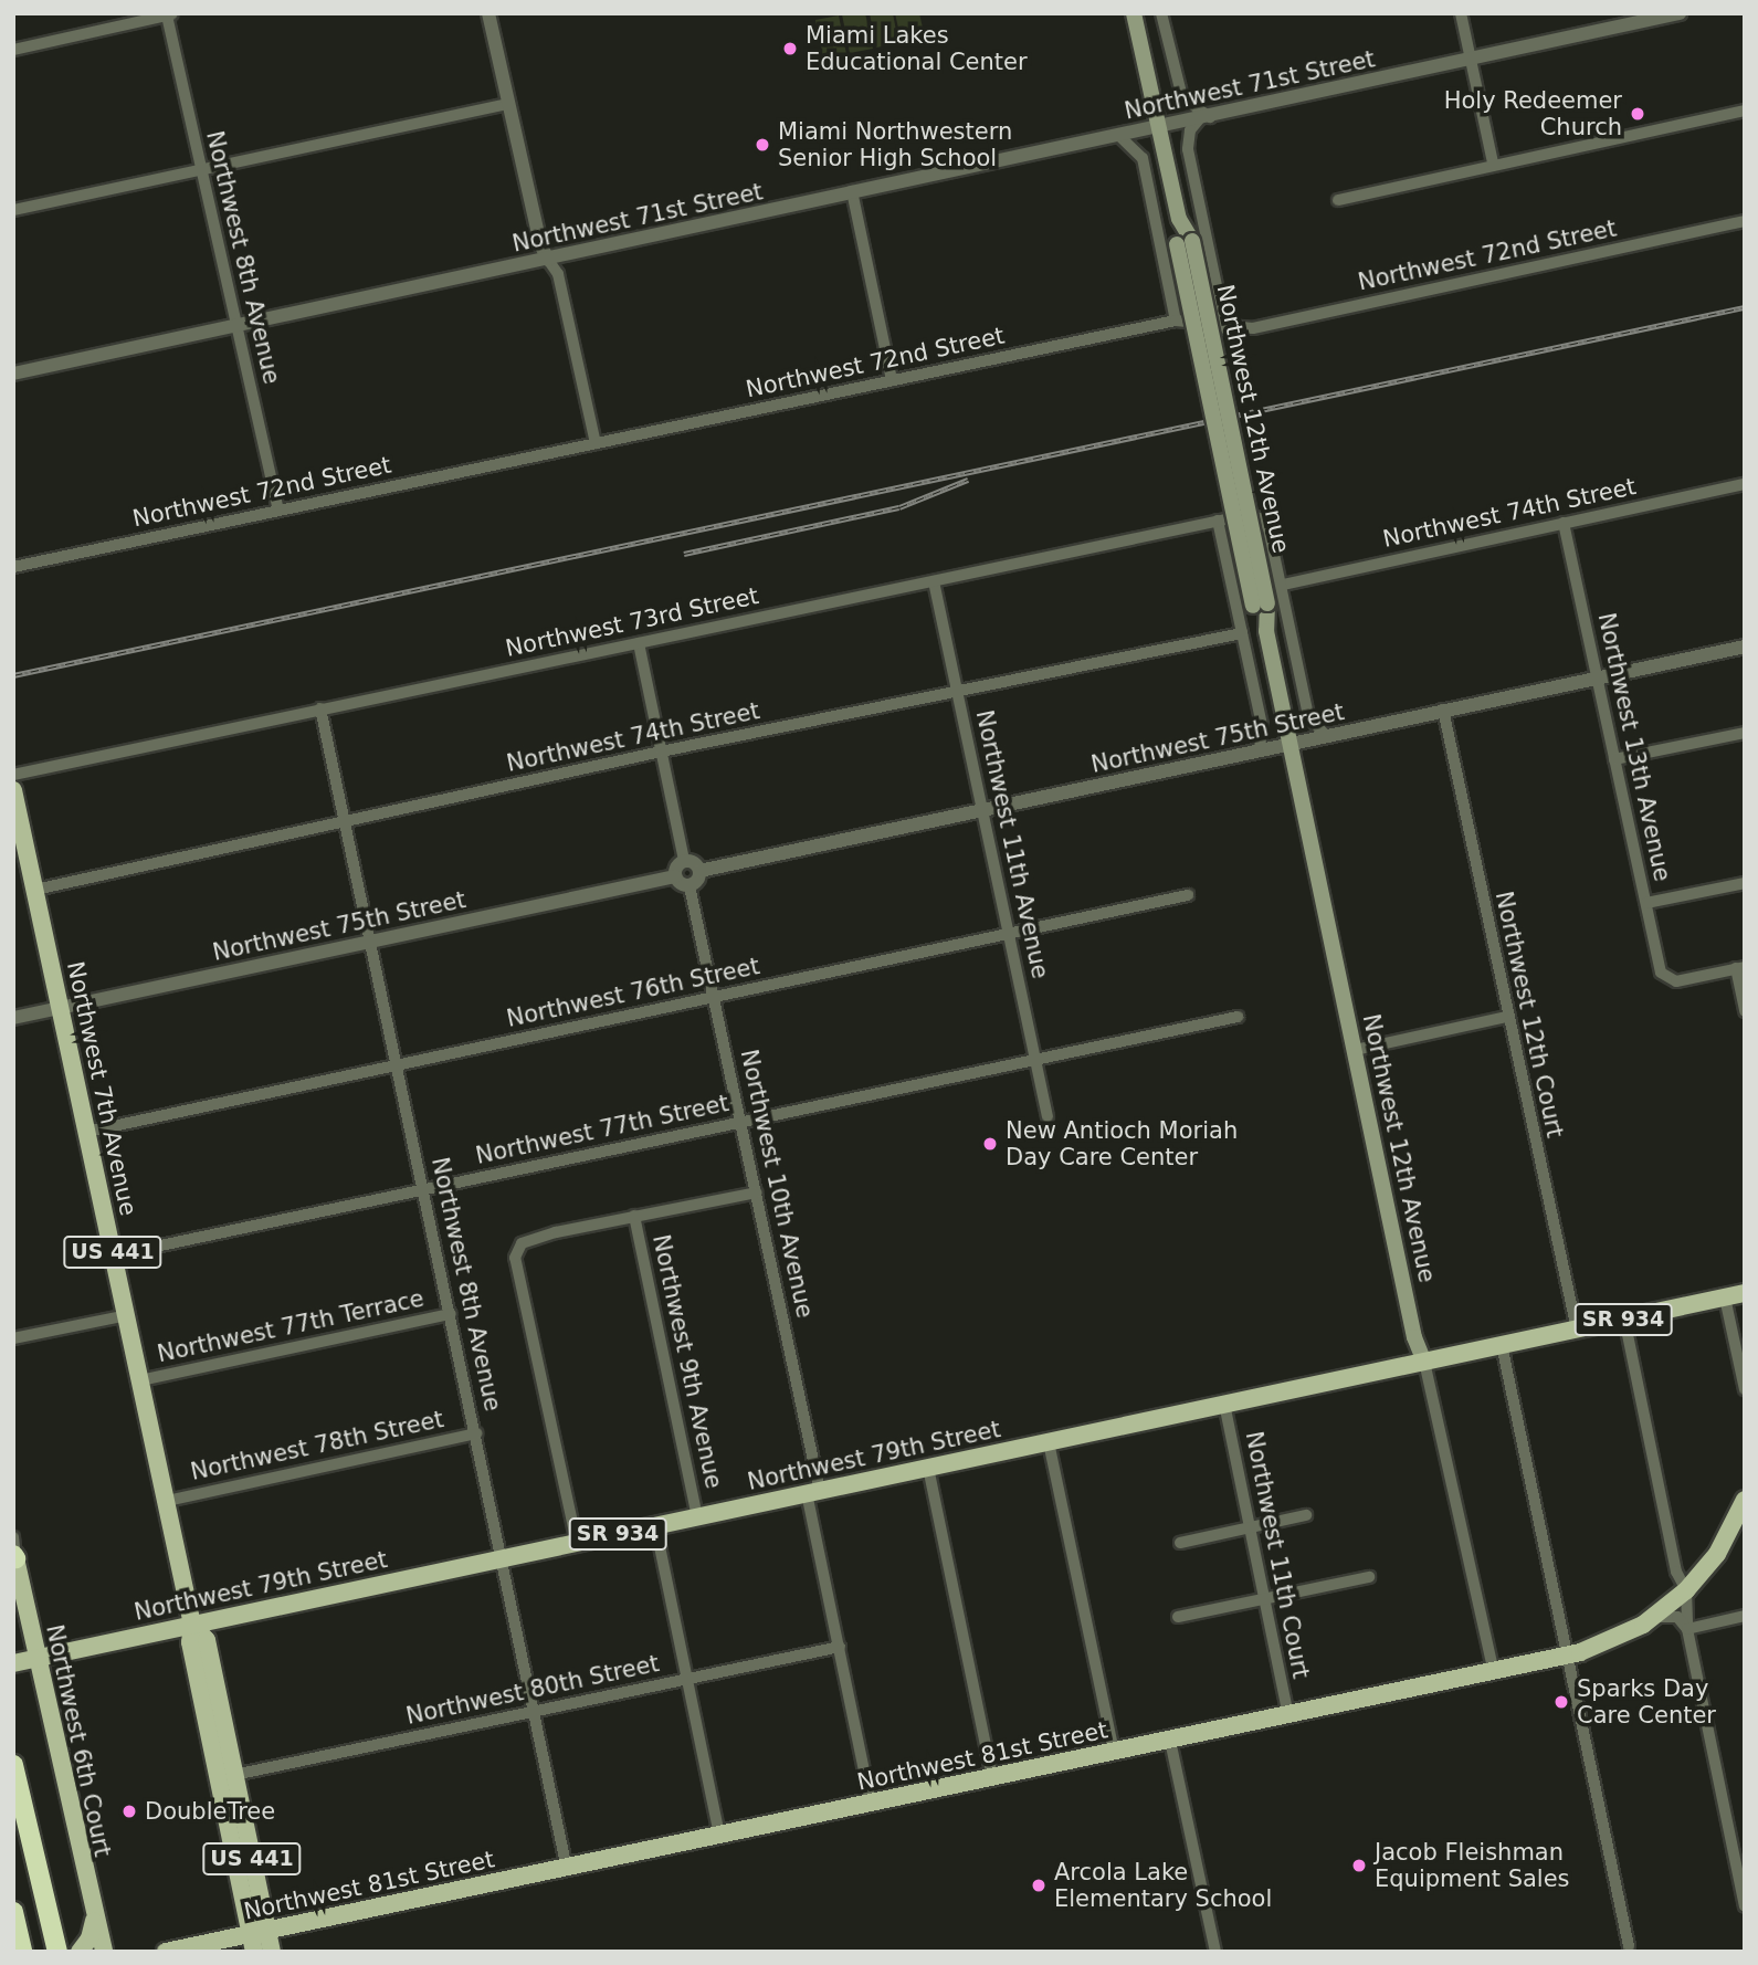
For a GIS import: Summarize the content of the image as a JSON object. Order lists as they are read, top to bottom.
{
  "streets": {
    "main road": [
      "Northwest 12th Avenue",
      "Northwest 7th Avenue",
      "US 441",
      "SR 934",
      "Northwest 79th Street",
      "Northwest 6th Court",
      "Northwest 81st Street"
    ],
    "street": [
      "Northwest 71st Street",
      "Northwest 72nd Street",
      "Northwest 8th Avenue",
      "Northwest 74th Street",
      "Northwest 73rd Street",
      "Northwest 75th Street",
      "Northwest 13th Avenue",
      "Northwest 11th Avenue",
      "Northwest 76th Street",
      "Northwest 12th Court",
      "Northwest 77th Street",
      "Northwest 10th Avenue",
      "Northwest 77th Terrace",
      "Northwest 9th Avenue",
      "Northwest 78th Street",
      "Northwest 11th Court",
      "Northwest 80th Street"
    ]
  },
  "crossings": [
    ["Northwest 71st Street", "Northwest 8th Avenue"],
    ["Northwest 71st Street", "Northwest 12th Avenue"],
    ["Northwest 72nd Street", "Northwest 8th Avenue"],
    ["Northwest 72nd Street", "Northwest 12th Avenue"],
    ["Northwest 8th Avenue", "Northwest 74th Street"],
    ["Northwest 8th Avenue", "Northwest 73rd Street"],
    ["Northwest 8th Avenue", "Northwest 75th Street"],
    ["Northwest 8th Avenue", "Northwest 76th Street"],
    ["Northwest 8th Avenue", "Northwest 77th Street"],
    ["Northwest 8th Avenue", "Northwest 77th Terrace"],
    ["Northwest 8th Avenue", "Northwest 78th Street"],
    ["Northwest 8th Avenue", "Northwest 79th Street"],
    ["Northwest 8th Avenue", "Northwest 80th Street"],
    ["Northwest 8th Avenue", "Northwest 81st Street"],
    ["Northwest 12th Avenue", "Northwest 74th Street"],
    ["Northwest 12th Avenue", "Northwest 73rd Street"],
    ["Northwest 12th Avenue", "Northwest 75th Street"],
    ["Northwest 12th Avenue", "Northwest 79th Street"],
    ["Northwest 12th Avenue", "Northwest 81st Street"],
    ["Northwest 74th Street", "Northwest 13th Avenue"],
    ["Northwest 74th Street", "Northwest 11th Avenue"],
    ["Northwest 74th Street", "Northwest 7th Avenue"],
    ["Northwest 73rd Street", "Northwest 11th Avenue"],
    ["Northwest 75th Street", "Northwest 13th Avenue"],
    ["Northwest 75th Street", "Northwest 11th Avenue"],
    ["Northwest 75th Street", "Northwest 12th Court"],
    ["Northwest 75th Street", "Northwest 7th Avenue"],
    ["Northwest 11th Avenue", "Northwest 76th Street"],
    ["Northwest 11th Avenue", "Northwest 77th Street"],
    ["Northwest 76th Street", "Northwest 7th Avenue"],
    ["Northwest 76th Street", "Northwest 10th Avenue"],
    ["Northwest 12th Court", "Northwest 79th Street"],
    ["Northwest 7th Avenue", "Northwest 77th Street"],
    ["Northwest 7th Avenue", "Northwest 77th Terrace"],
    ["Northwest 7th Avenue", "Northwest 78th Street"],
    ["Northwest 7th Avenue", "Northwest 79th Street"],
    ["Northwest 7th Avenue", "Northwest 80th Street"],
    ["Northwest 7th Avenue", "Northwest 81st Street"],
    ["Northwest 77th Street", "Northwest 10th Avenue"],
    ["Northwest 10th Avenue", "Northwest 79th Street"],
    ["Northwest 10th Avenue", "Northwest 80th Street"],
    ["Northwest 10th Avenue", "Northwest 81st Street"],
    ["Northwest 9th Avenue", "Northwest 79th Street"],
    ["Northwest 79th Street", "Northwest 11th Court"],
    ["Northwest 79th Street", "Northwest 6th Court"],
    ["Northwest 11th Court", "Northwest 81st Street"]
  ],
  "places": [
    "Miami Lakes Educational Center",
    "Holy Redeemer Church",
    "Miami Northwestern Senior High School",
    "New Antioch Moriah Day Care Center",
    "Sparks Day Care Center",
    "DoubleTree",
    "Jacob Fleishman Equipment Sales",
    "Arcola Lake Elementary School"
  ]
}
